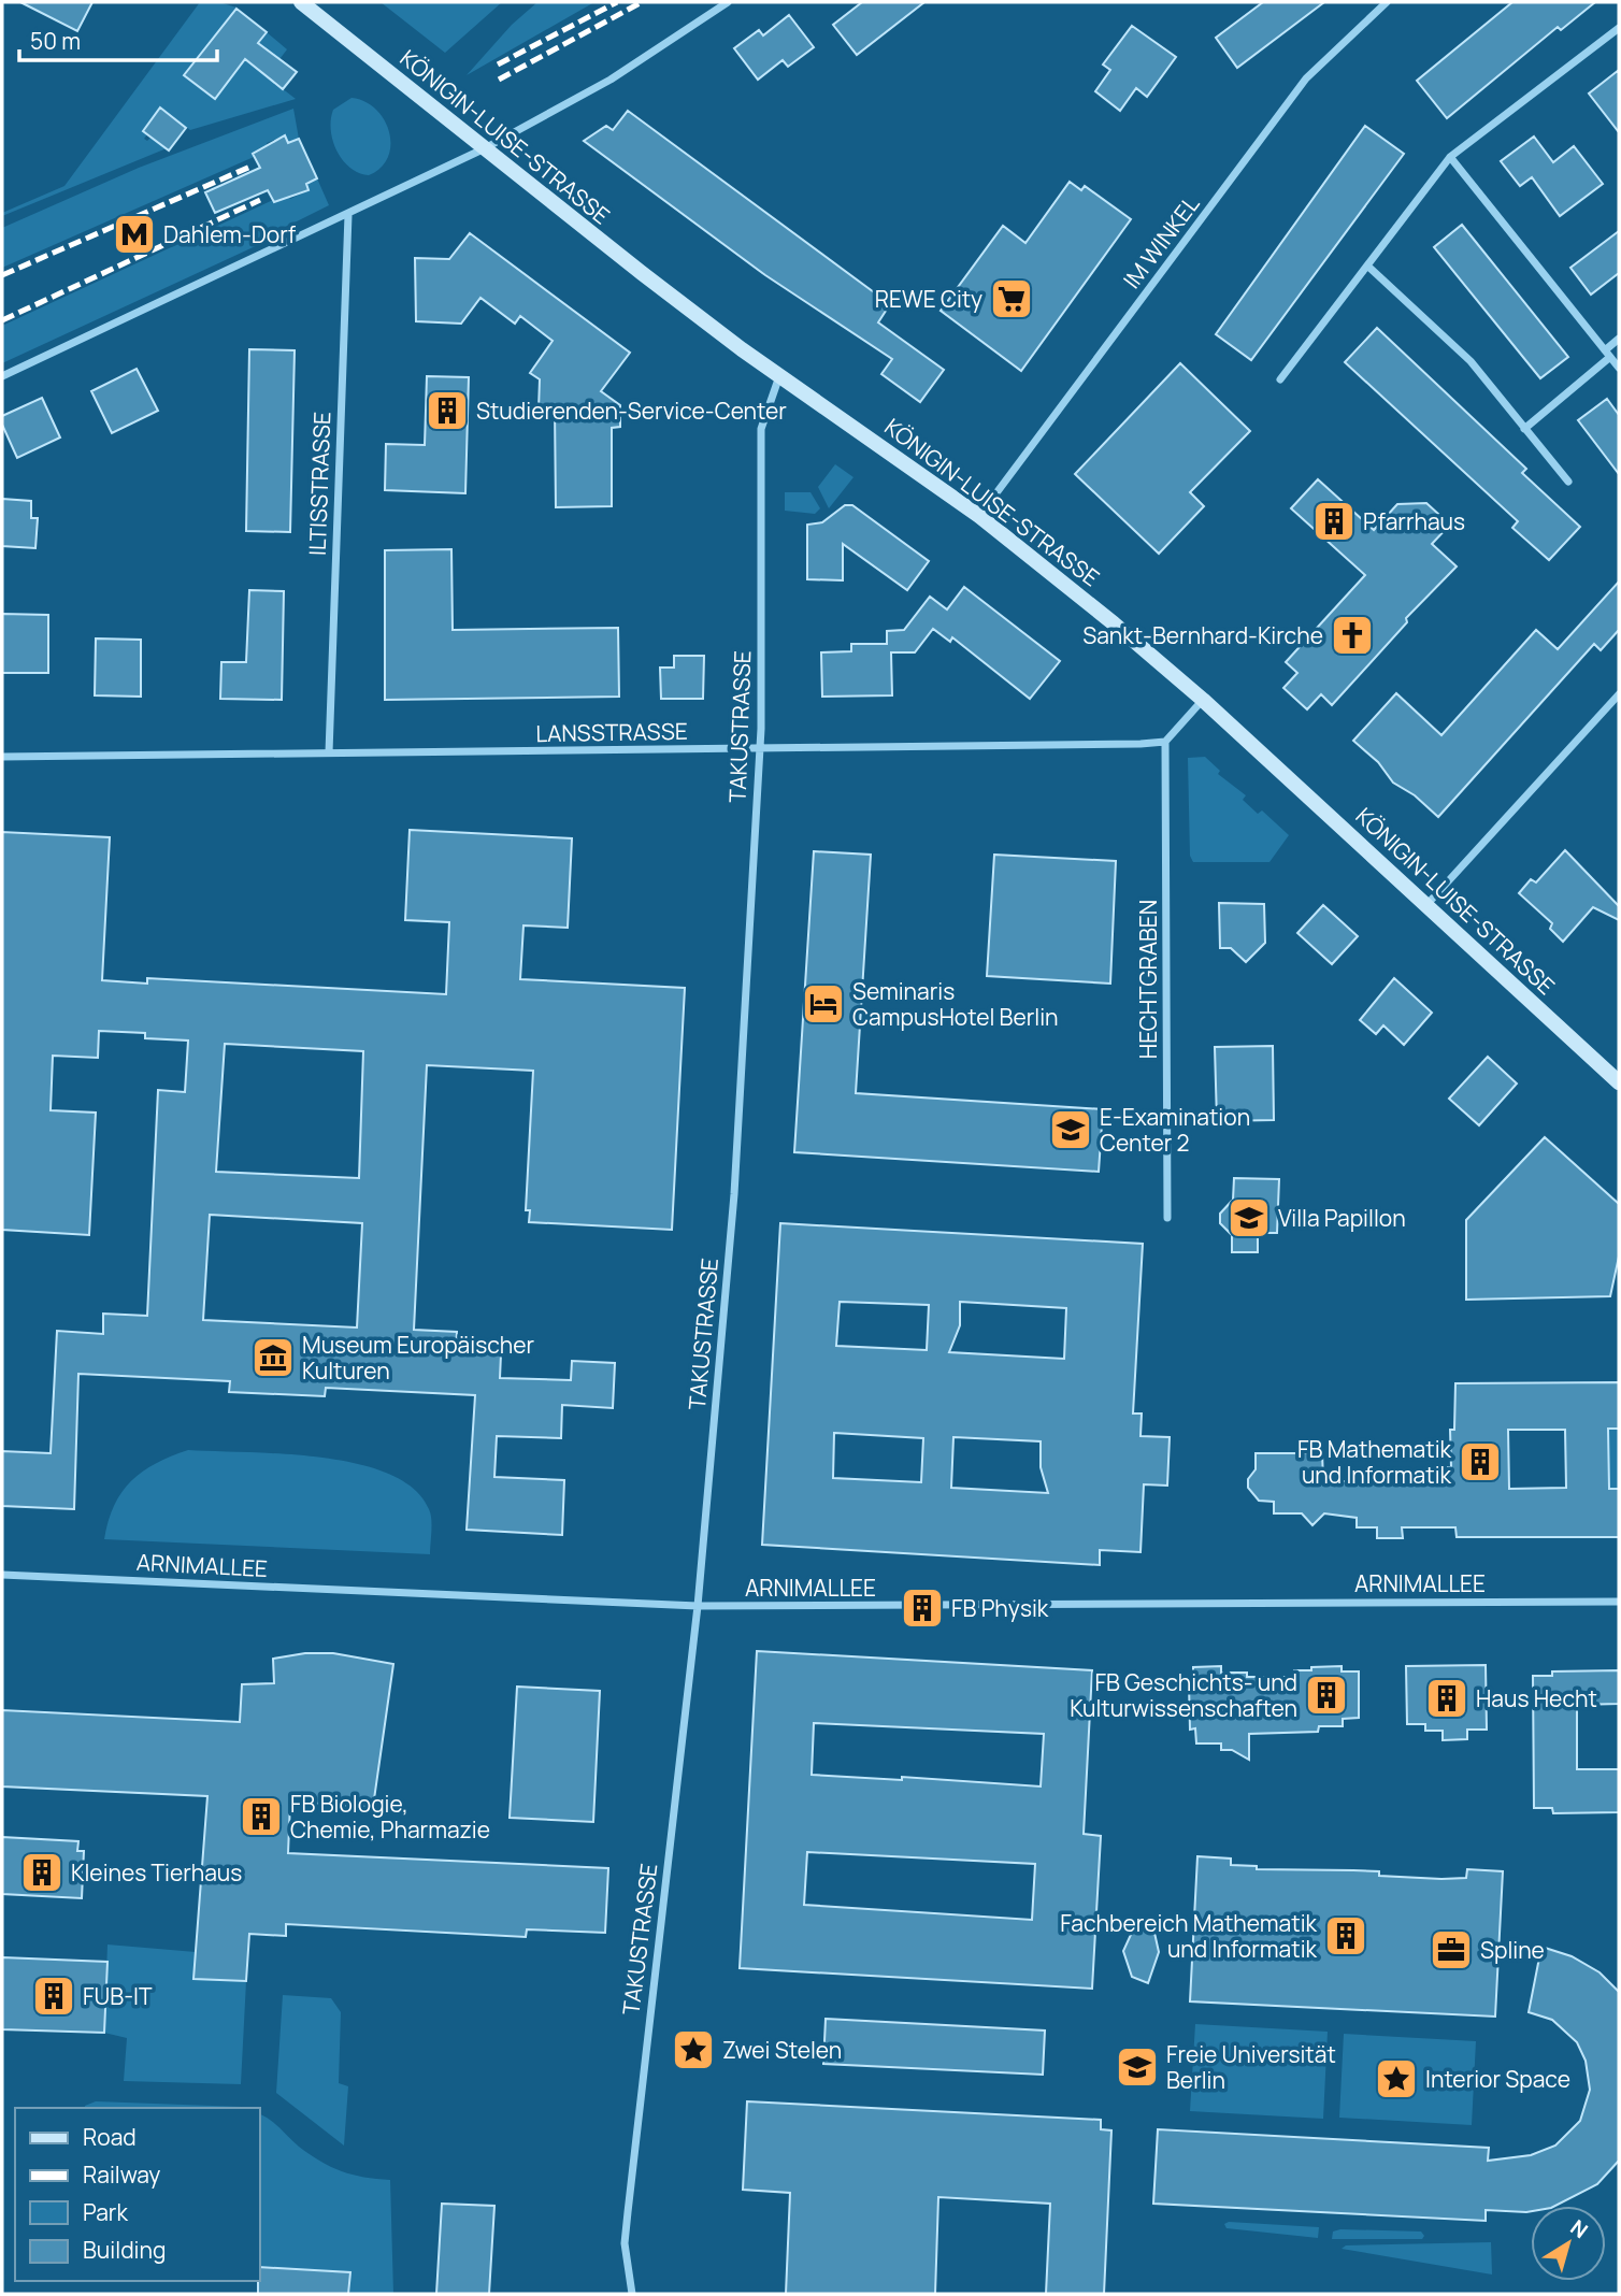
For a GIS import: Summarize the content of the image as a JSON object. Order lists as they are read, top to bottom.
{
  "streets": {
    "main road": ["KÖNIGIN-LUISE-STRASSE"],
    "street": [
      "IM WINKEL",
      "ILTISSTRASSE",
      "TAKUSTRASSE",
      "LANSSTRASSE",
      "HECHTGRABEN",
      "ARNIMALLEE"
    ]
  },
  "crossings": [
    ["KÖNIGIN-LUISE-STRASSE", "IM WINKEL"],
    ["KÖNIGIN-LUISE-STRASSE", "TAKUSTRASSE"],
    ["ILTISSTRASSE", "LANSSTRASSE"],
    ["TAKUSTRASSE", "LANSSTRASSE"],
    ["TAKUSTRASSE", "ARNIMALLEE"],
    ["LANSSTRASSE", "HECHTGRABEN"]
  ],
  "places": {
    "metro station": ["Dahlem-Dorf"],
    "supermarket": ["REWE City"],
    "building": [
      "Studierenden-Service-Center",
      "Pfarrhaus",
      "FB Mathematik und Informatik",
      "FB Physik",
      "FB Geschichts- und Kulturwissenschaften",
      "Haus Hecht",
      "FB Biologie, Chemie, Pharmazie",
      "Kleines Tierhaus",
      "Fachbereich Mathematik und Informatik",
      "FUB-IT"
    ],
    "church": ["Sankt-Bernhard-Kirche"],
    "hotel": ["Seminaris CampusHotel Berlin"],
    "school or university": ["E-Examination Center 2", "Villa Papillon", "Freie Universität Berlin"],
    "museum": ["Museum Europäischer Kulturen"],
    "office": ["Spline"],
    "place": ["Zwei Stelen", "Interior Space"]
  },
  "legend": [
    "Road",
    "Railway",
    "Park",
    "Building"
  ],
  "scale_bar": "50 m",
  "north": "top right"
}
